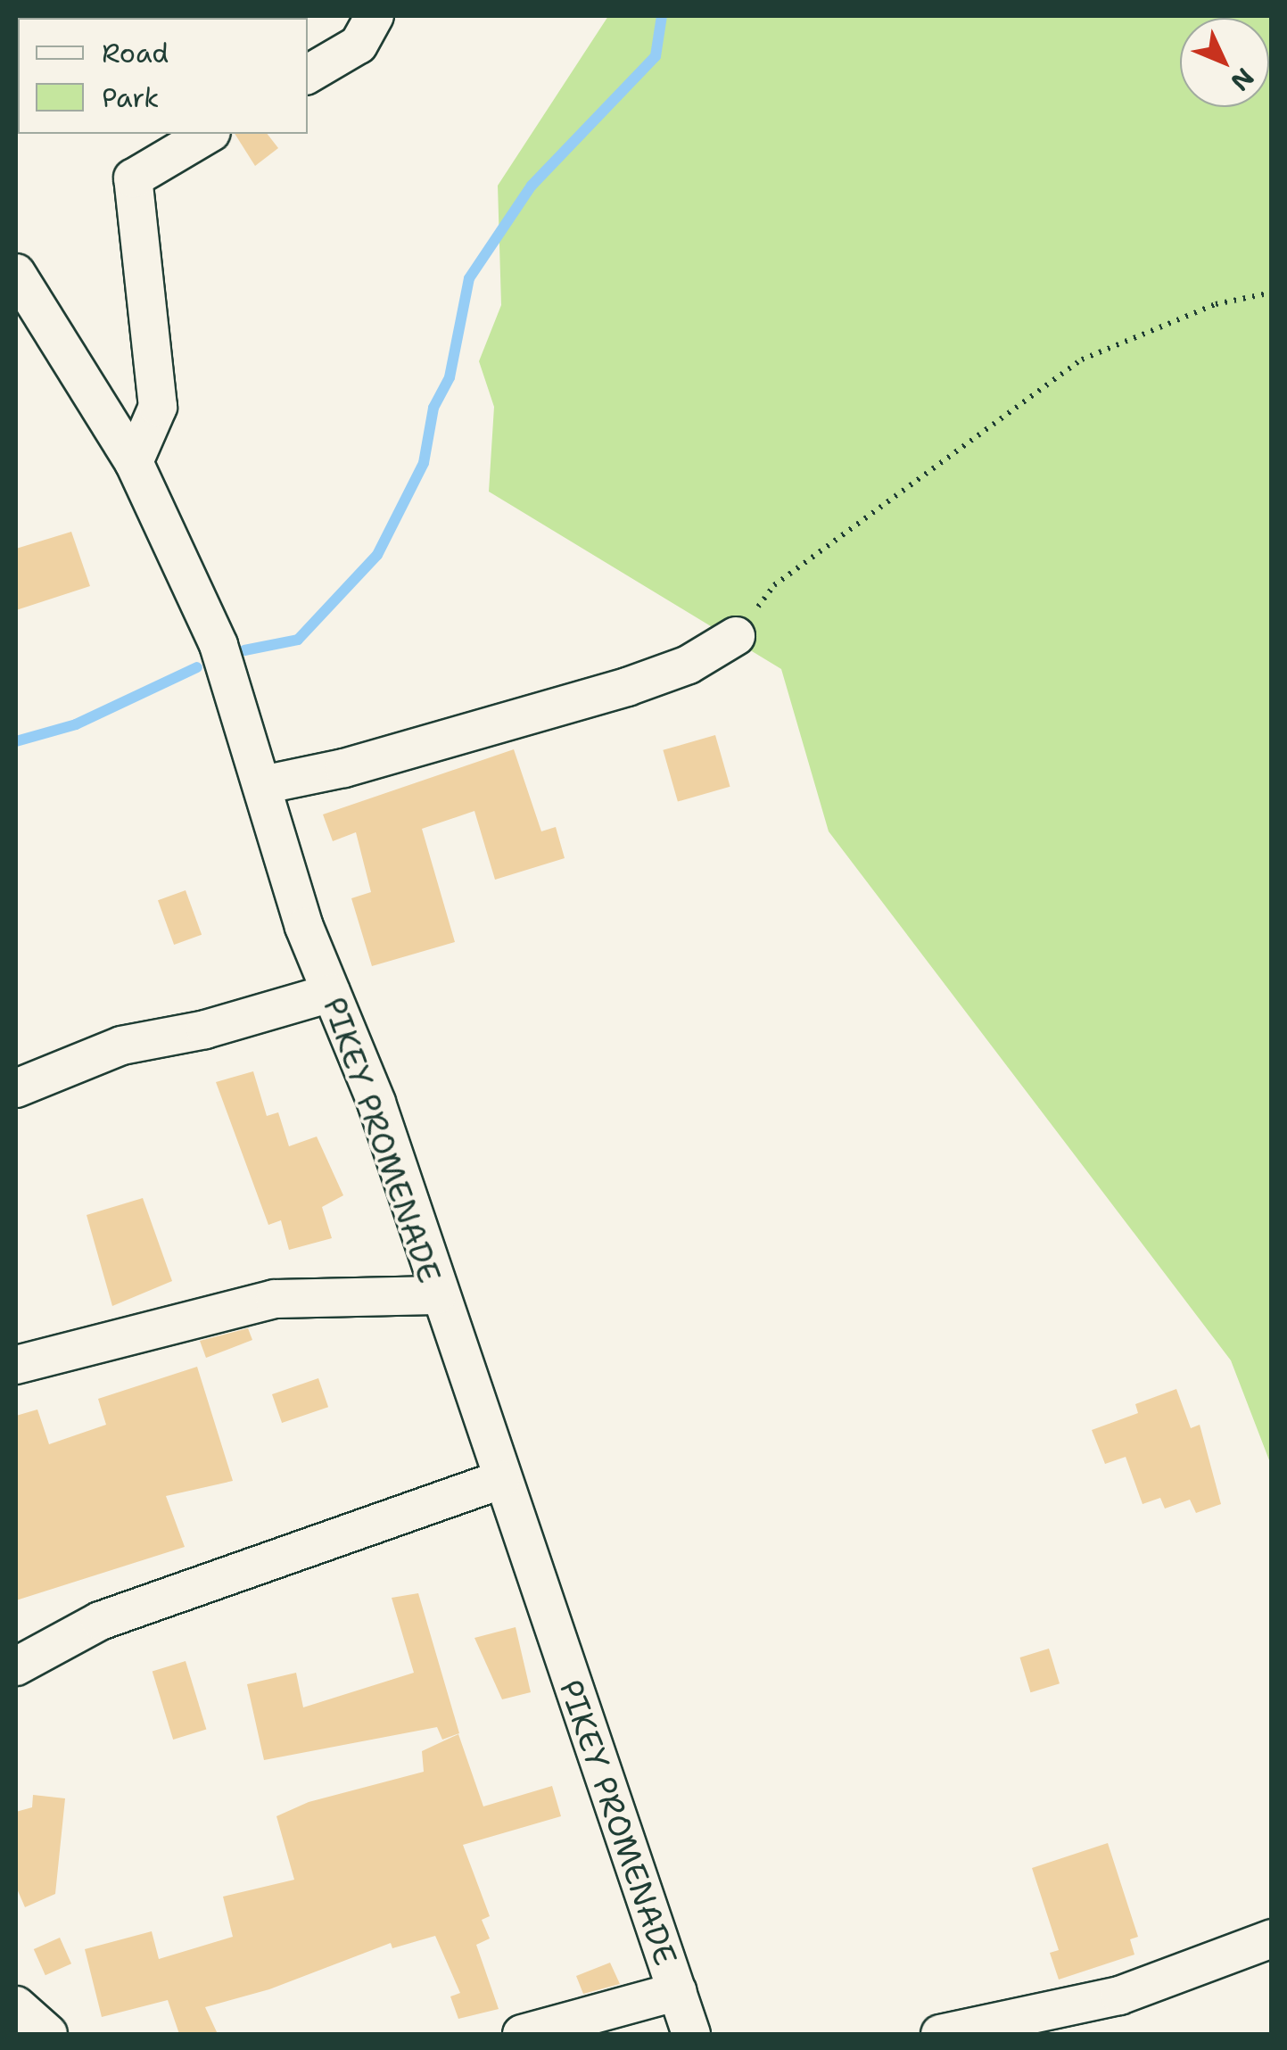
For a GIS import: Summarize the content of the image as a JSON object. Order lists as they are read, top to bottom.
{
  "streets": {
    "street": ["PIKEY PROMENADE"]
  },
  "legend": ["Road", "Park"],
  "north": "bottom right"
}
